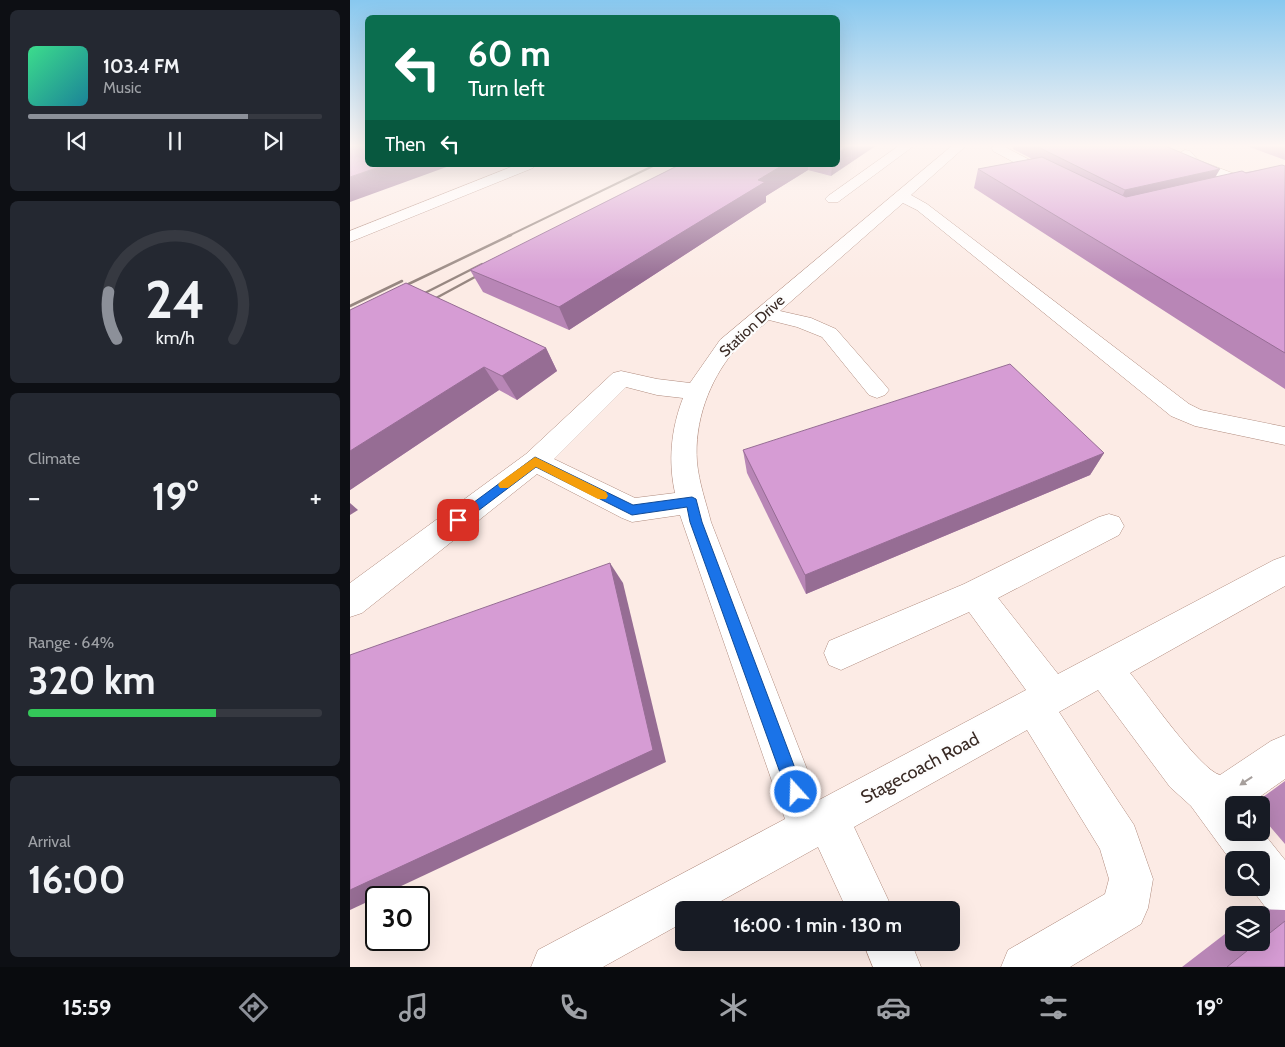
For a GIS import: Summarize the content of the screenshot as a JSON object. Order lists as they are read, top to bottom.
{
  "streets": {
    "street": ["Station Drive", "Stagecoach Road"]
  },
  "crossings": [
    ["Station Drive", "Stagecoach Road"]
  ],
  "page": {
    "turn": ["60 m", "Turn left"],
    "song": ["103.4 FM", "Music"],
    "then": "Then",
    "tile": [
      "Climate",
      ["Range · 64%", "320 km"],
      ["Arrival", "16:00"]
    ],
    "heat": ["−", "19°", "+"],
    "limit": "30",
    "trip": "16:00 · 1 min · 130 m",
    "tabs": ["15:59", "19°"],
    "gauge": ["24", "km/h"]
  }
}
